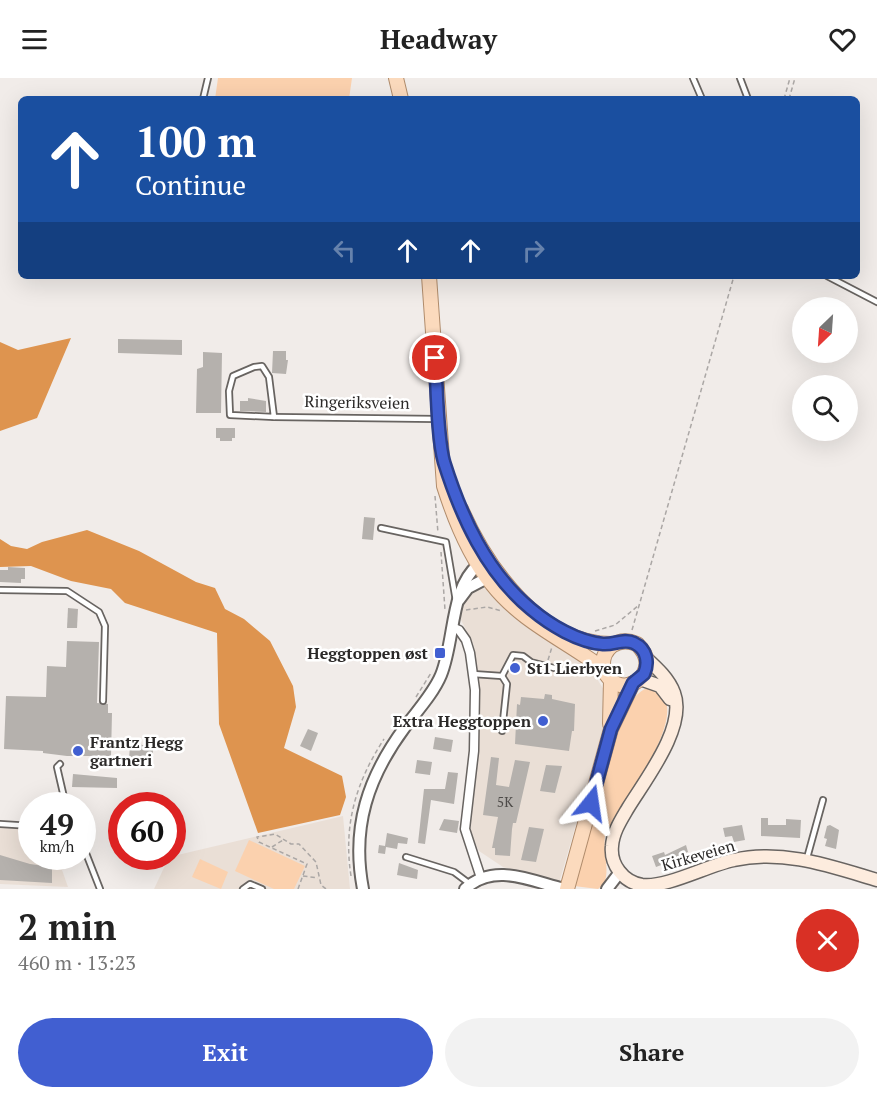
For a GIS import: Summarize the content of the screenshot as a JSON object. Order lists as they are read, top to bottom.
{
  "streets": {
    "main road": ["Kirkeveien"],
    "lane": ["Ringeriksveien"]
  },
  "places": {
    "transit": ["Heggtoppen øst"],
    "other": ["St1 Lierbyen", "Extra Heggtoppen", "Frantz Hegg gartneri"]
  },
  "house_numbers": ["5K"],
  "north": "bottom left",
  "page": {
    "header": "Headway",
    "turn": ["100 m", "Continue"],
    "speed": "49 km/h",
    "limit": "60",
    "heading": ["2 min", "460 m · 13:23"],
    "buttons": ["Exit", "Share"]
  }
}
